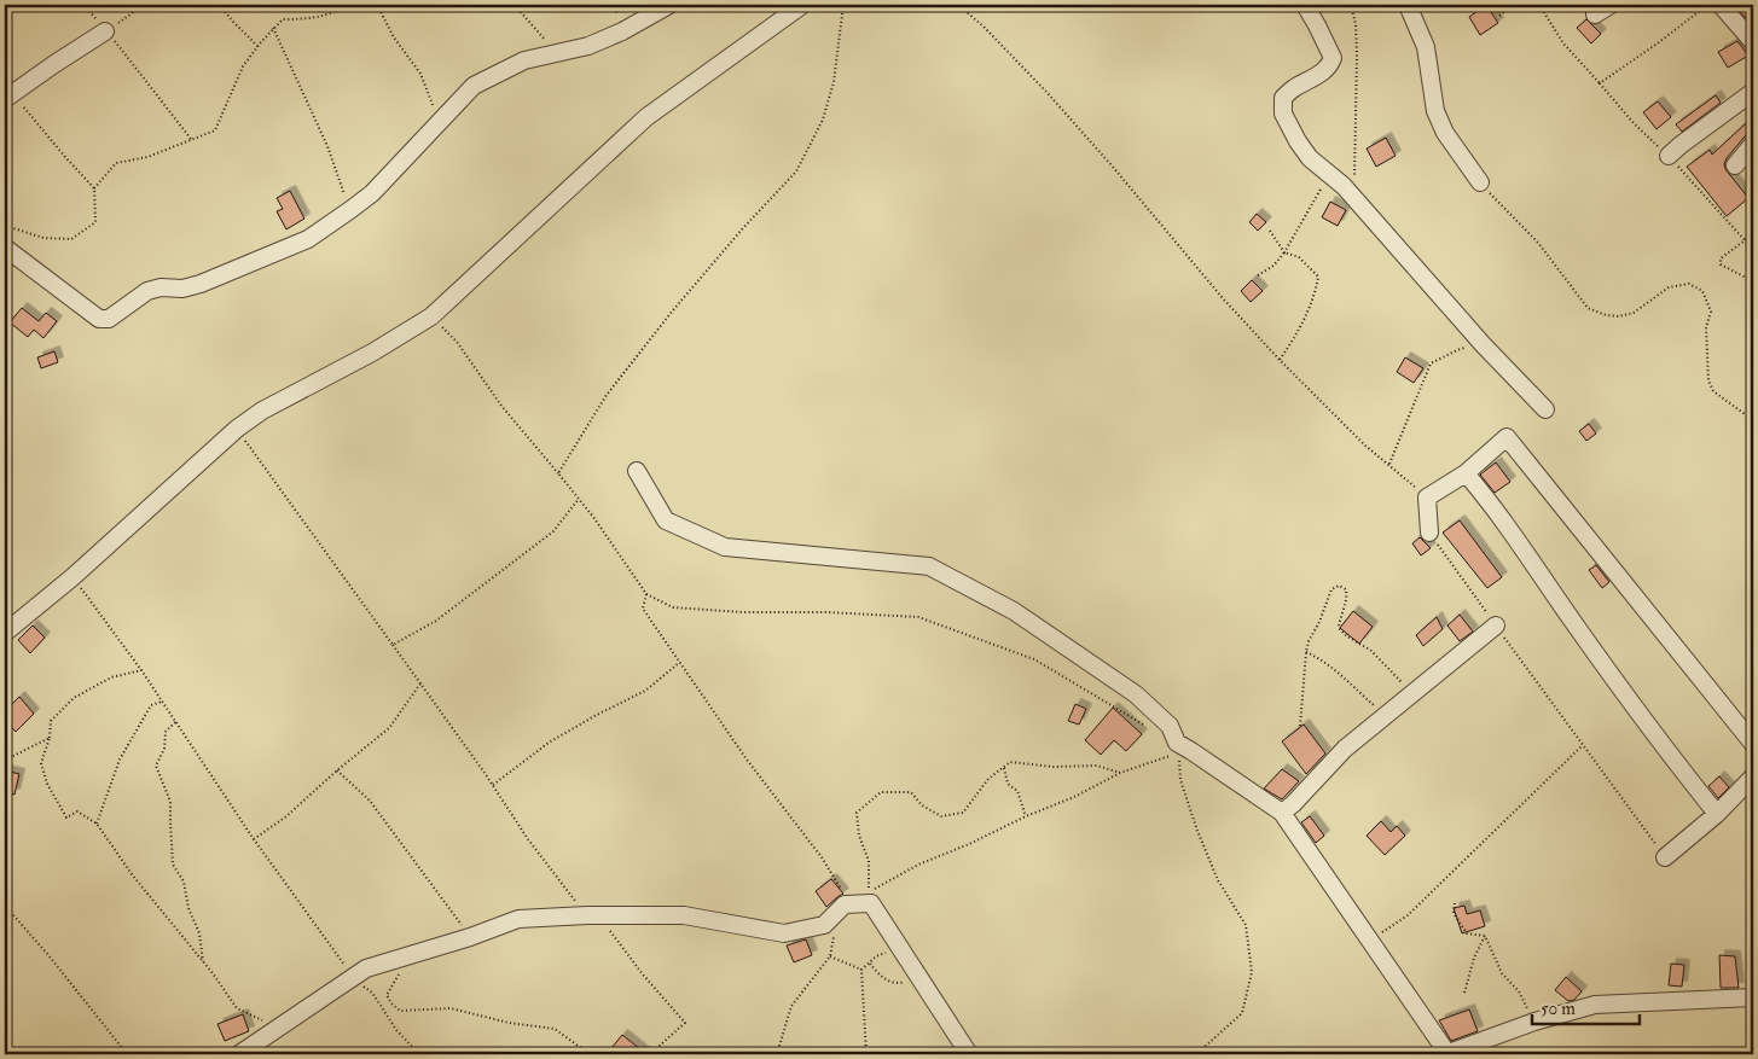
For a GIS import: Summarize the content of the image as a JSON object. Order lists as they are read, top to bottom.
{
  "scale_bar": "50 m"
}
